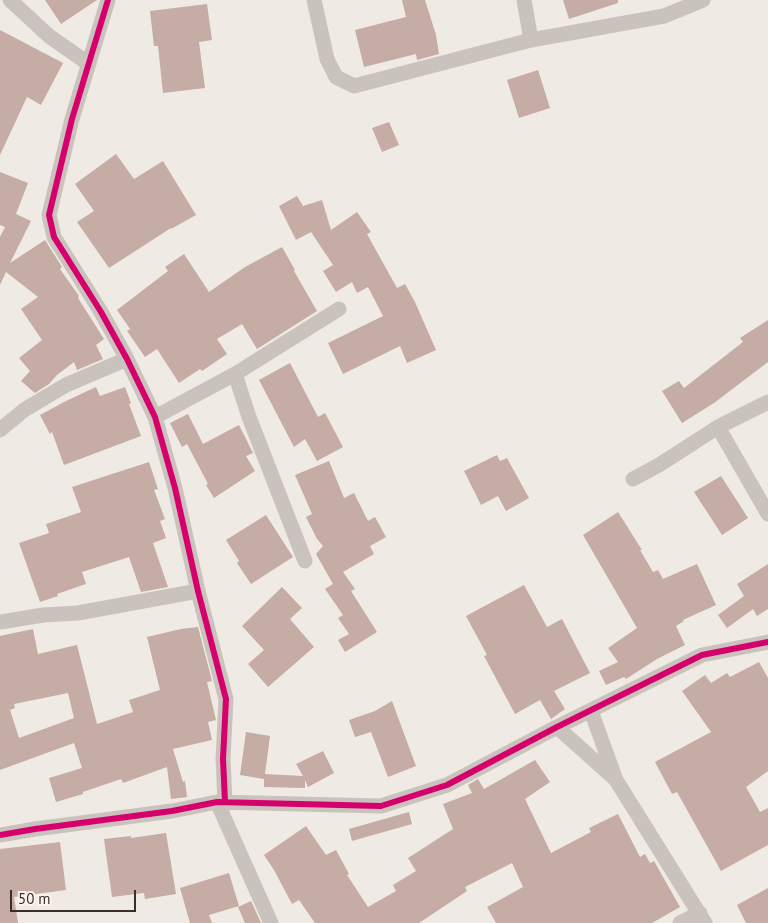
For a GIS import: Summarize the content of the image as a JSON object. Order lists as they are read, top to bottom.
{
  "scale_bar": "50 m"
}
